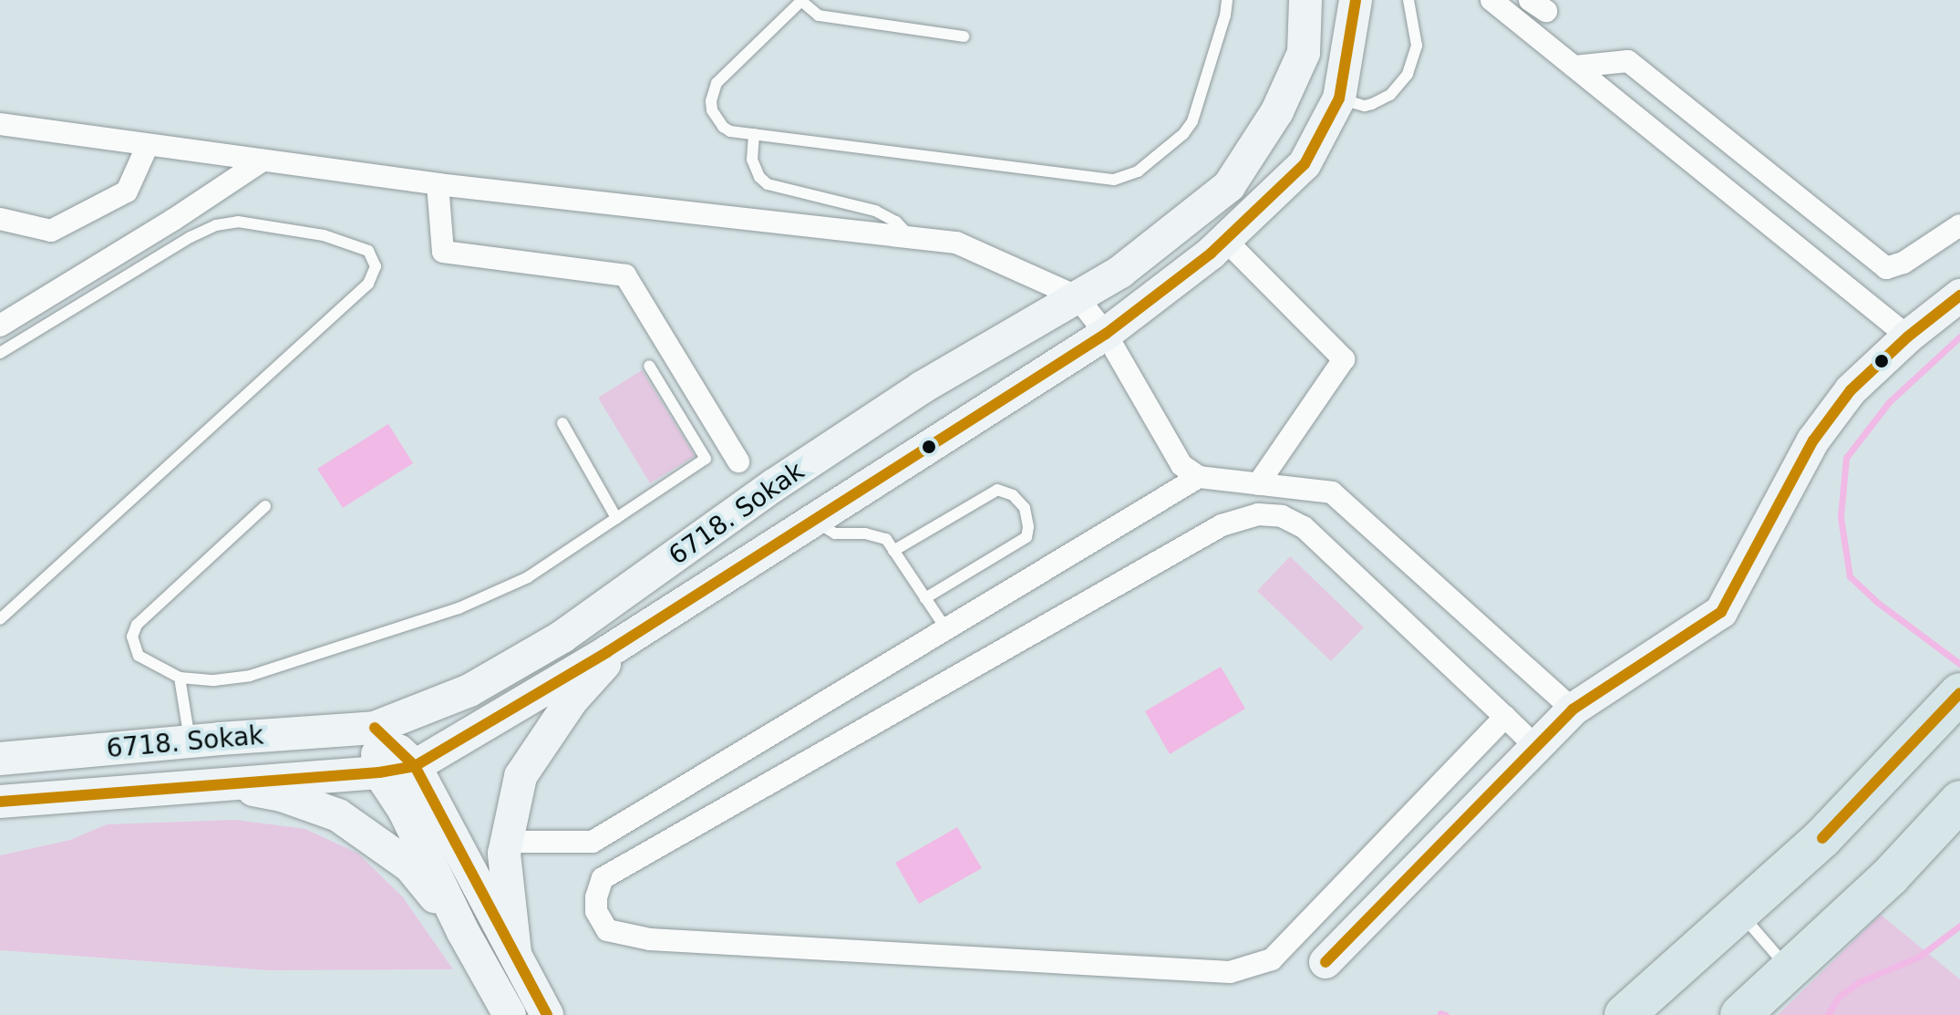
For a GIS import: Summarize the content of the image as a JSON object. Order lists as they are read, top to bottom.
{
  "streets": {
    "street": ["6718. Sokak"]
  }
}
